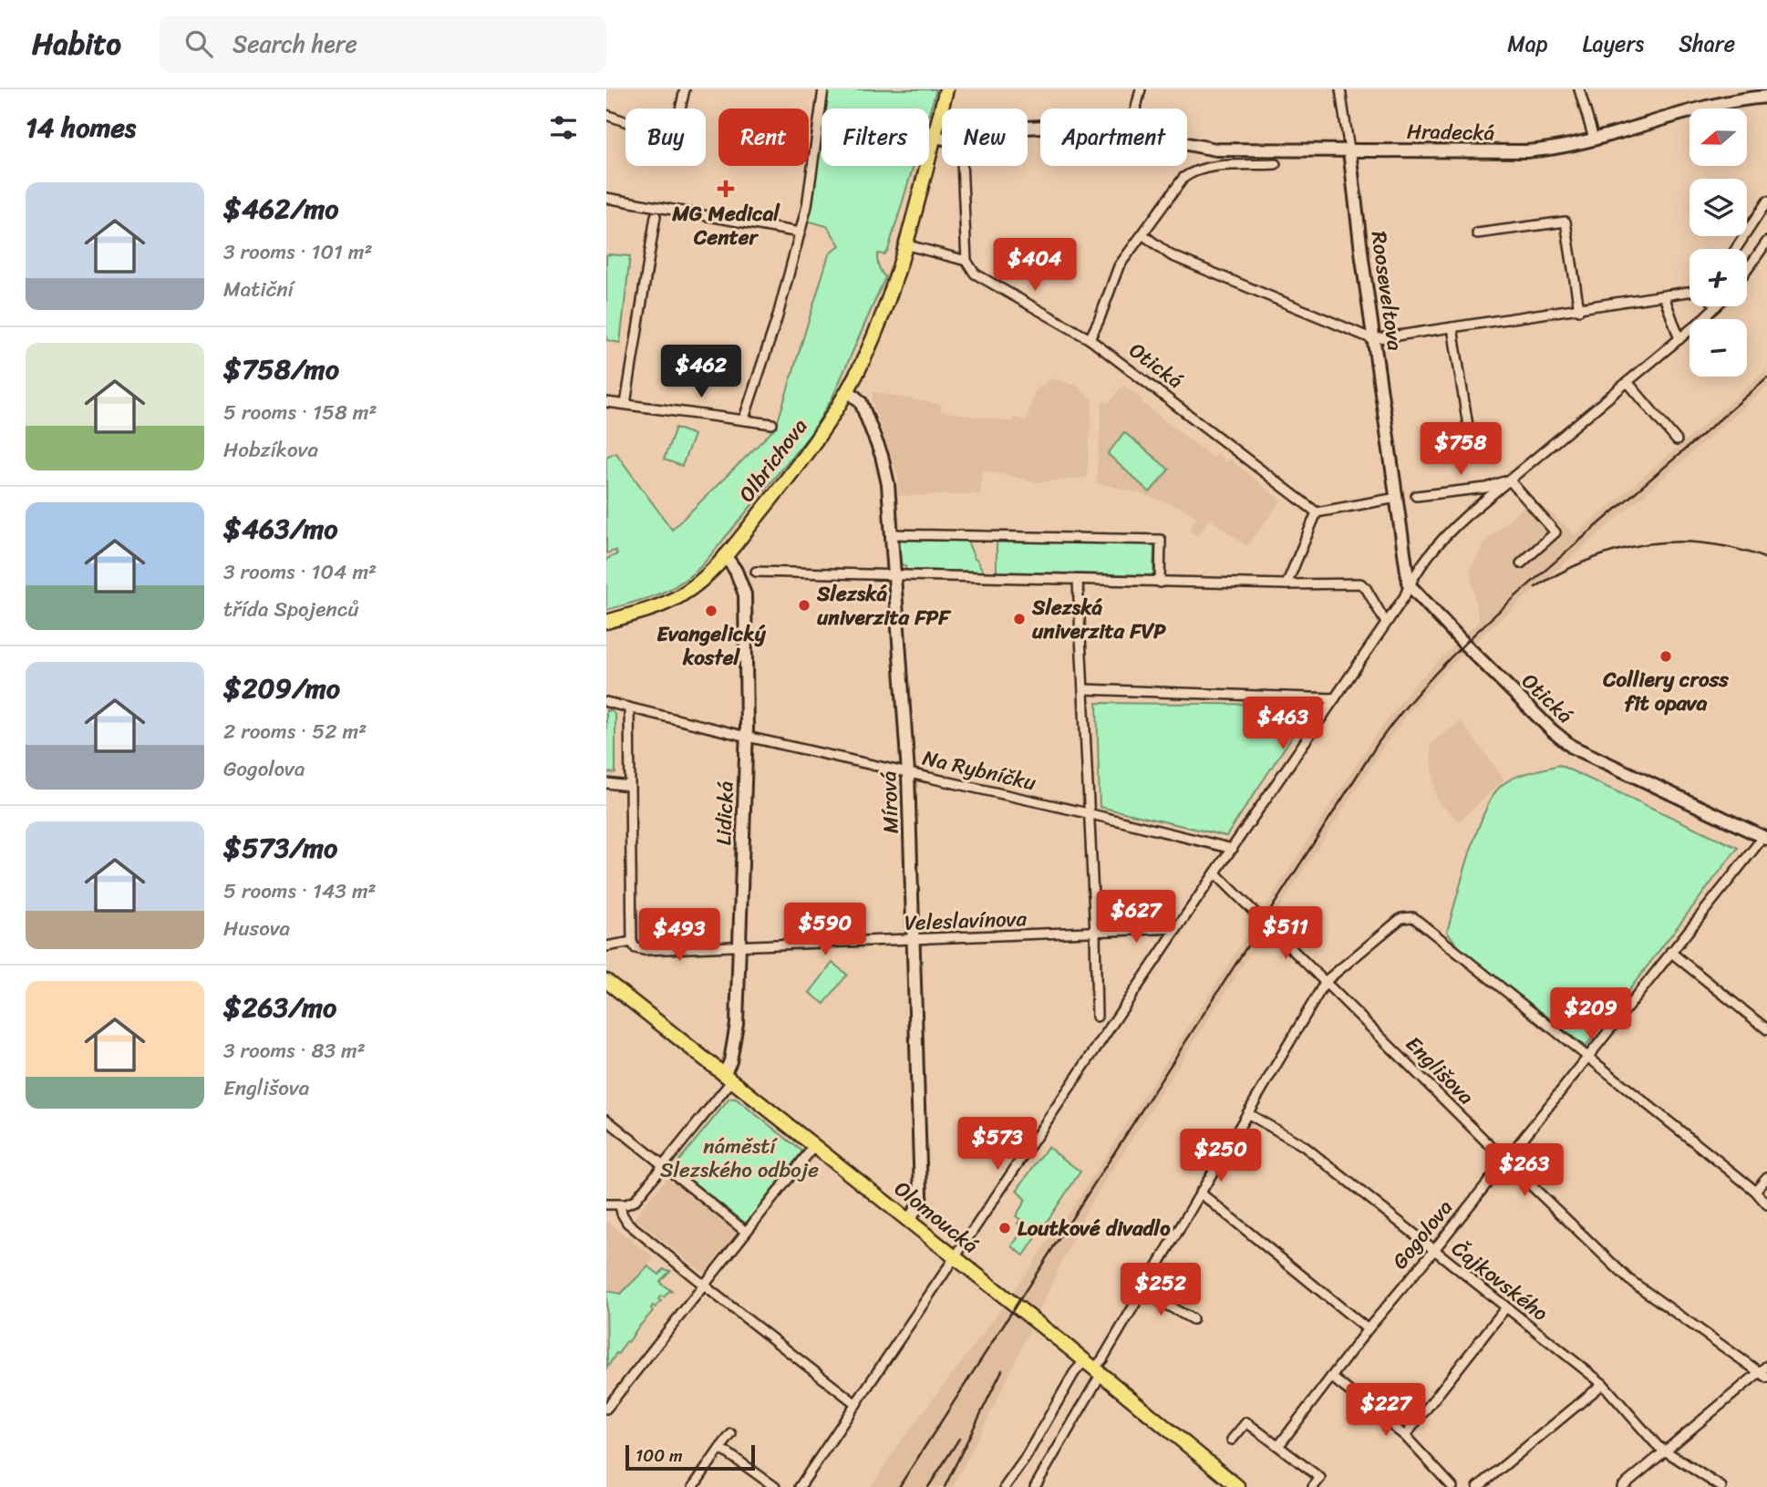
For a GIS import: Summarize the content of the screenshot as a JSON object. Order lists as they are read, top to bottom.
{
  "streets": {
    "main road": ["Olbrichova", "Olomoucká"],
    "street": [
      "Hradecká",
      "Rooseveltova",
      "Otická",
      "Na Rybníčku",
      "Mírová",
      "Lidická",
      "Veleslavínova",
      "Englišova",
      "Gogolova",
      "Čajkovského"
    ]
  },
  "crossings": [
    ["Hradecká", "Rooseveltova"],
    ["Hradecká", "Olbrichova"],
    ["Otická", "Gogolova"],
    ["Olbrichova", "Mírová"],
    ["Olbrichova", "Lidická"],
    ["Na Rybníčku", "Mírová"],
    ["Na Rybníčku", "Lidická"],
    ["Mírová", "Veleslavínova"],
    ["Mírová", "Olomoucká"],
    ["Lidická", "Veleslavínova"],
    ["Lidická", "Olomoucká"],
    ["Englišova", "Gogolova"],
    ["Gogolova", "Čajkovského"]
  ],
  "parks": ["náměstí Slezského odboje"],
  "places": {
    "health": ["MG Medical Center"],
    "other": [
      "Slezská univerzita FPF",
      "Evangelický kostel",
      "Slezská univerzita FVP",
      "Colliery cross fit opava",
      "Loutkové divadlo"
    ]
  },
  "scale_bar": "100 m",
  "north": "left",
  "page": {
    "header": "Habito",
    "search": "Search here",
    "nav": ["Map", "Layers", "Share"],
    "heading": "14 homes",
    "map_buttons": ["+", "−"],
    "chip": [
      "Buy",
      "Rent",
      "Filters",
      "New",
      "Apartment"
    ],
    "list": [
      {
        "name": "$462/mo",
        "note": "3 rooms · 101 m² · Matiční"
      },
      {
        "name": "$758/mo",
        "note": "5 rooms · 158 m² · Hobzíkova"
      },
      {
        "name": "$463/mo",
        "note": "3 rooms · 104 m² · třída Spojenců"
      },
      {
        "name": "$209/mo",
        "note": "2 rooms · 52 m² · Gogolova"
      },
      {
        "name": "$573/mo",
        "note": "5 rooms · 143 m² · Husova"
      },
      {
        "name": "$263/mo",
        "note": "3 rooms · 83 m² · Englišova"
      }
    ],
    "price": [
      "$404",
      "$462",
      "$758",
      "$463",
      "$627",
      "$590",
      "$511",
      "$493",
      "$209",
      "$573",
      "$250",
      "$263",
      "$252",
      "$227"
    ],
    "scale": "100 m"
  }
}
